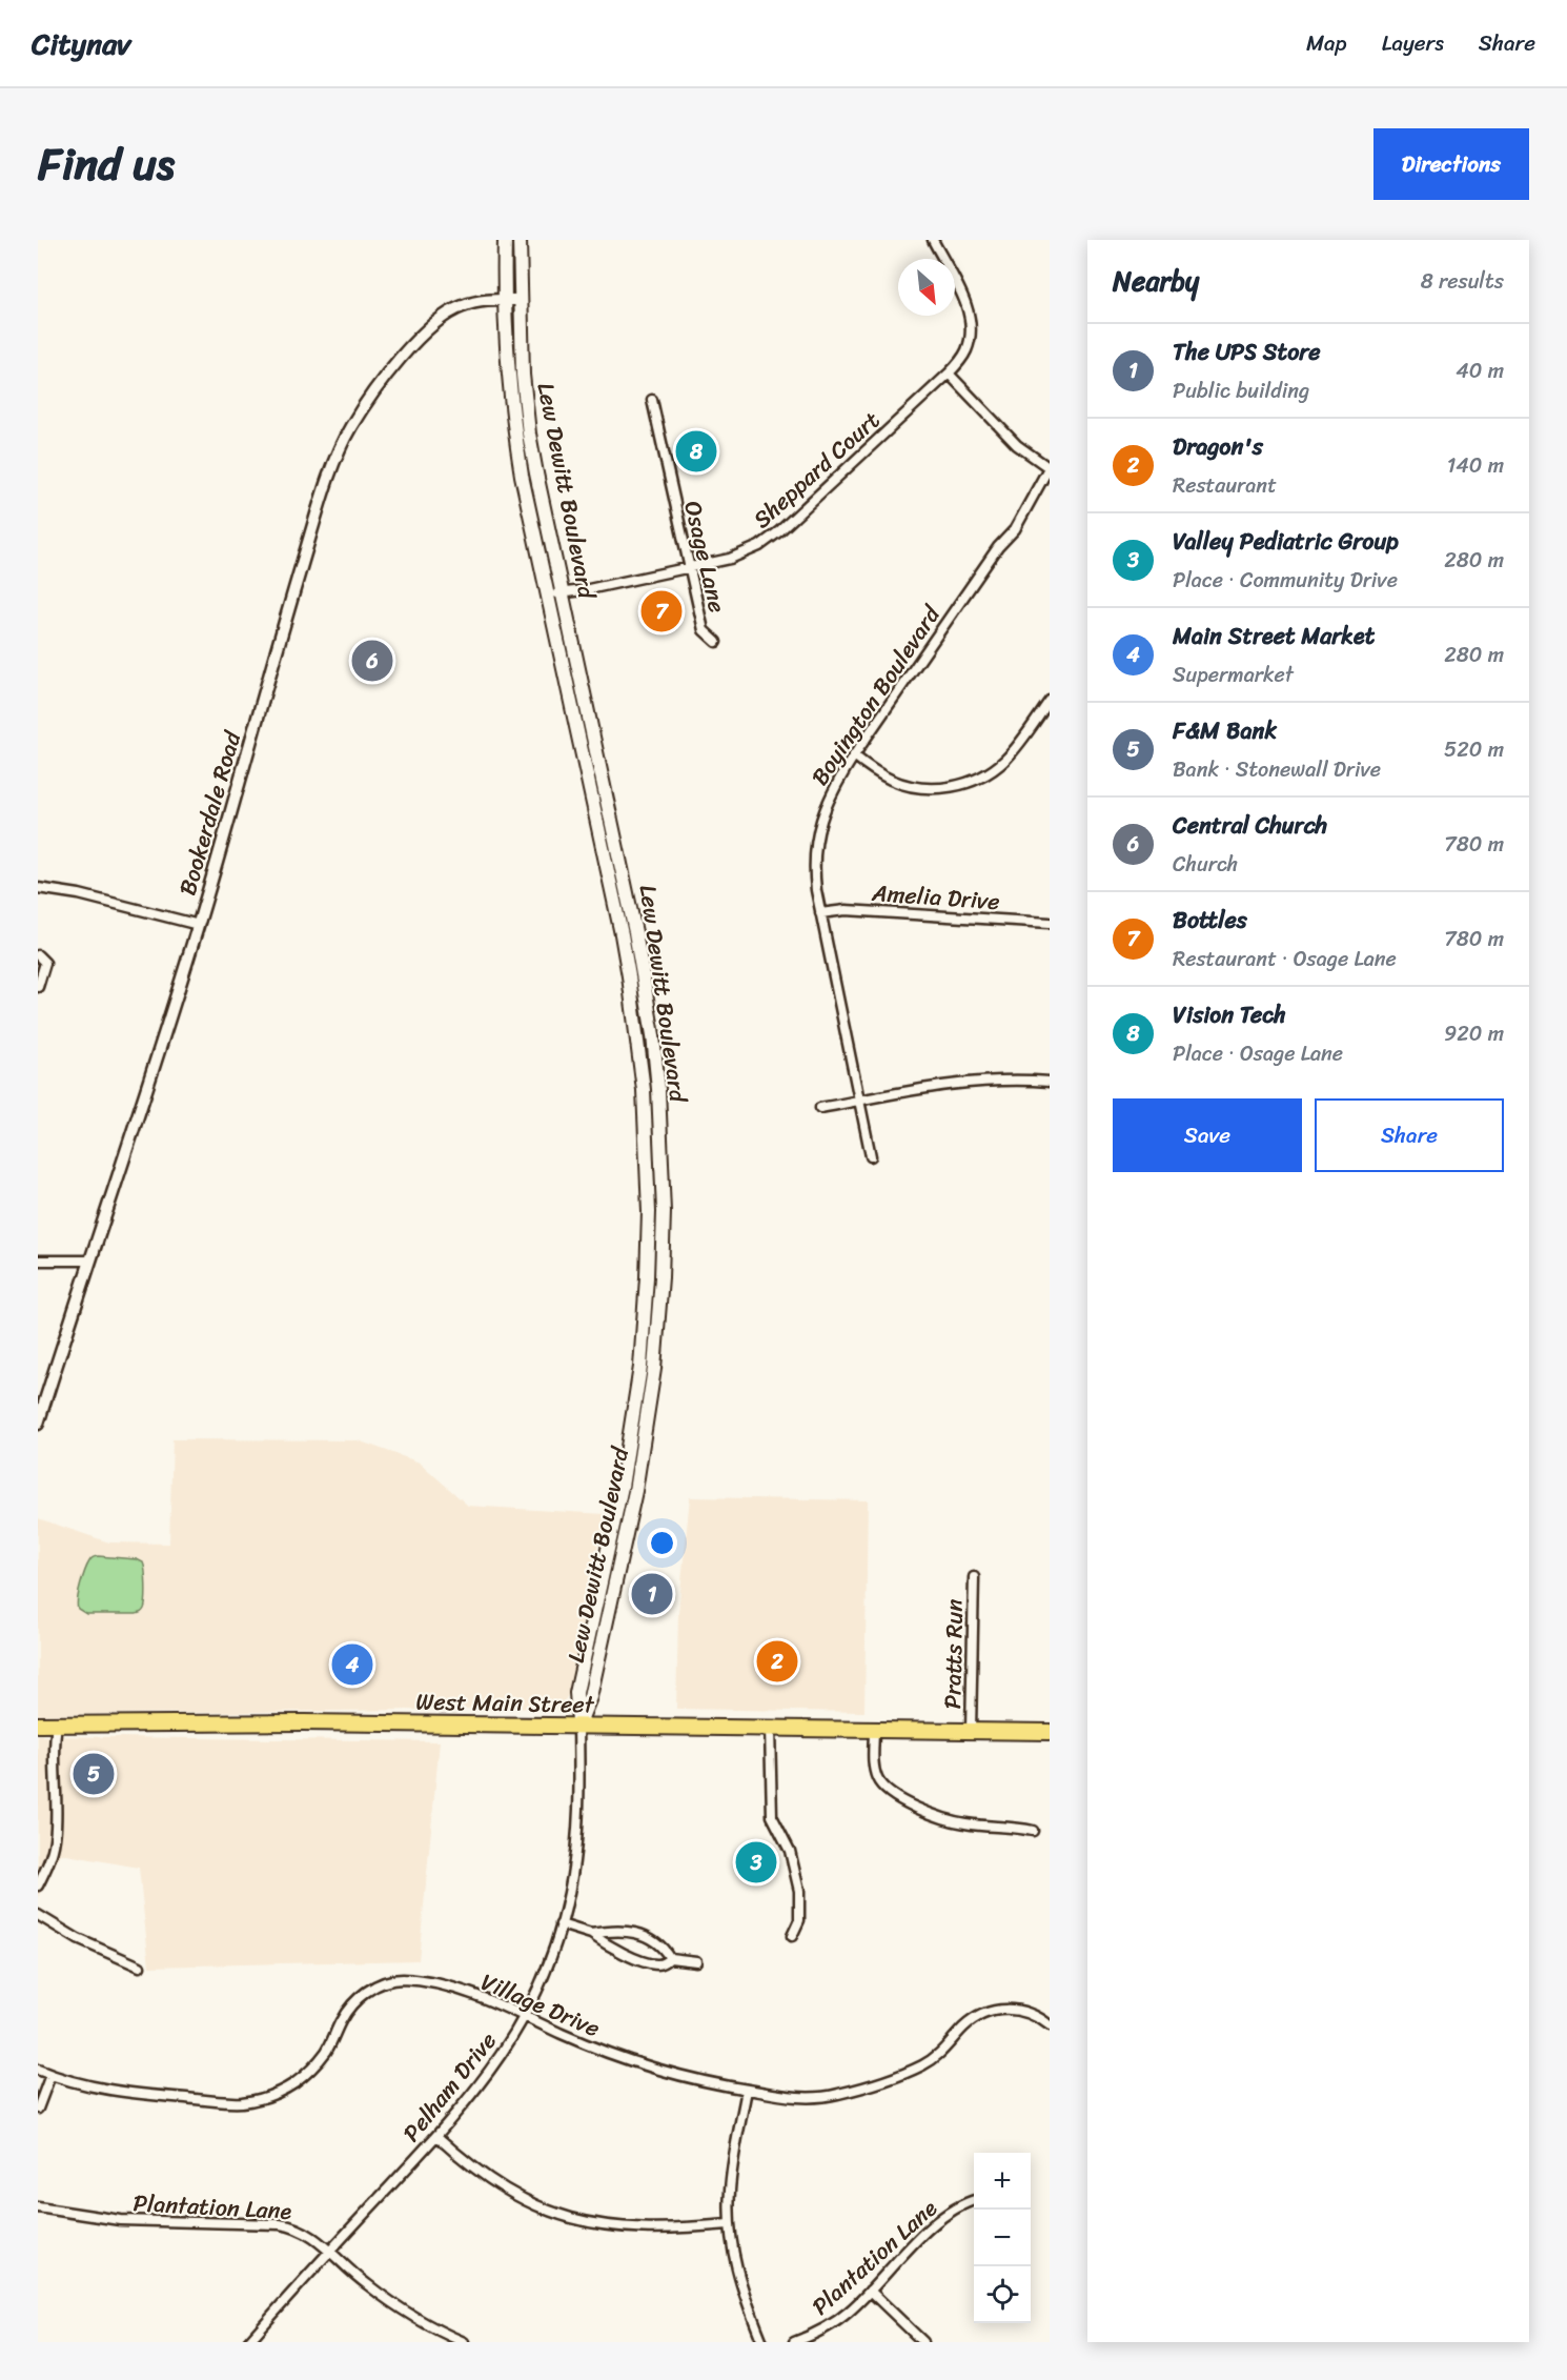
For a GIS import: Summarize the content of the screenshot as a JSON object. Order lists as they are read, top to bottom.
{
  "streets": {
    "main road": ["Lew Dewitt Boulevard", "West Main Street"],
    "street": [
      "Sheppard Court",
      "Osage Lane",
      "Boyington Boulevard",
      "Bookerdale Road",
      "Amelia Drive",
      "Pratts Run",
      "Village Drive",
      "Pelham Drive",
      "Plantation Lane"
    ]
  },
  "crossings": [
    ["Sheppard Court", "Lew Dewitt Boulevard"],
    ["Sheppard Court", "Osage Lane"],
    ["Lew Dewitt Boulevard", "Bookerdale Road"],
    ["Lew Dewitt Boulevard", "West Main Street"],
    ["Lew Dewitt Boulevard", "Pelham Drive"],
    ["Boyington Boulevard", "Amelia Drive"],
    ["Pratts Run", "West Main Street"],
    ["West Main Street", "Pelham Drive"],
    ["Village Drive", "Pelham Drive"],
    ["Pelham Drive", "Plantation Lane"]
  ],
  "north": "bottom right",
  "page": {
    "header": "Citynav",
    "nav": ["Map", "Layers", "Share"],
    "title": "Find us",
    "buttons": [
      "Directions",
      ["Save", "Share"]
    ],
    "heading": ["Nearby", "8 results"],
    "list": [
      {
        "mark": "1",
        "name": "The UPS Store",
        "note": "Public building",
        "value": "40 m"
      },
      {
        "mark": "2",
        "name": "Dragon's",
        "note": "Restaurant",
        "value": "140 m"
      },
      {
        "mark": "3",
        "name": "Valley Pediatric Group",
        "note": "Place · Community Drive",
        "value": "280 m"
      },
      {
        "mark": "4",
        "name": "Main Street Market",
        "note": "Supermarket",
        "value": "280 m"
      },
      {
        "mark": "5",
        "name": "F&M Bank",
        "note": "Bank · Stonewall Drive",
        "value": "520 m"
      },
      {
        "mark": "6",
        "name": "Central Church",
        "note": "Church",
        "value": "780 m"
      },
      {
        "mark": "7",
        "name": "Bottles",
        "note": "Restaurant · Osage Lane",
        "value": "780 m"
      },
      {
        "mark": "8",
        "name": "Vision Tech",
        "note": "Place · Osage Lane",
        "value": "920 m"
      }
    ],
    "pins": [
      "8",
      "7",
      "6",
      "1",
      "2",
      "4",
      "5",
      "3"
    ],
    "map_buttons": ["+", "−"]
  }
}
